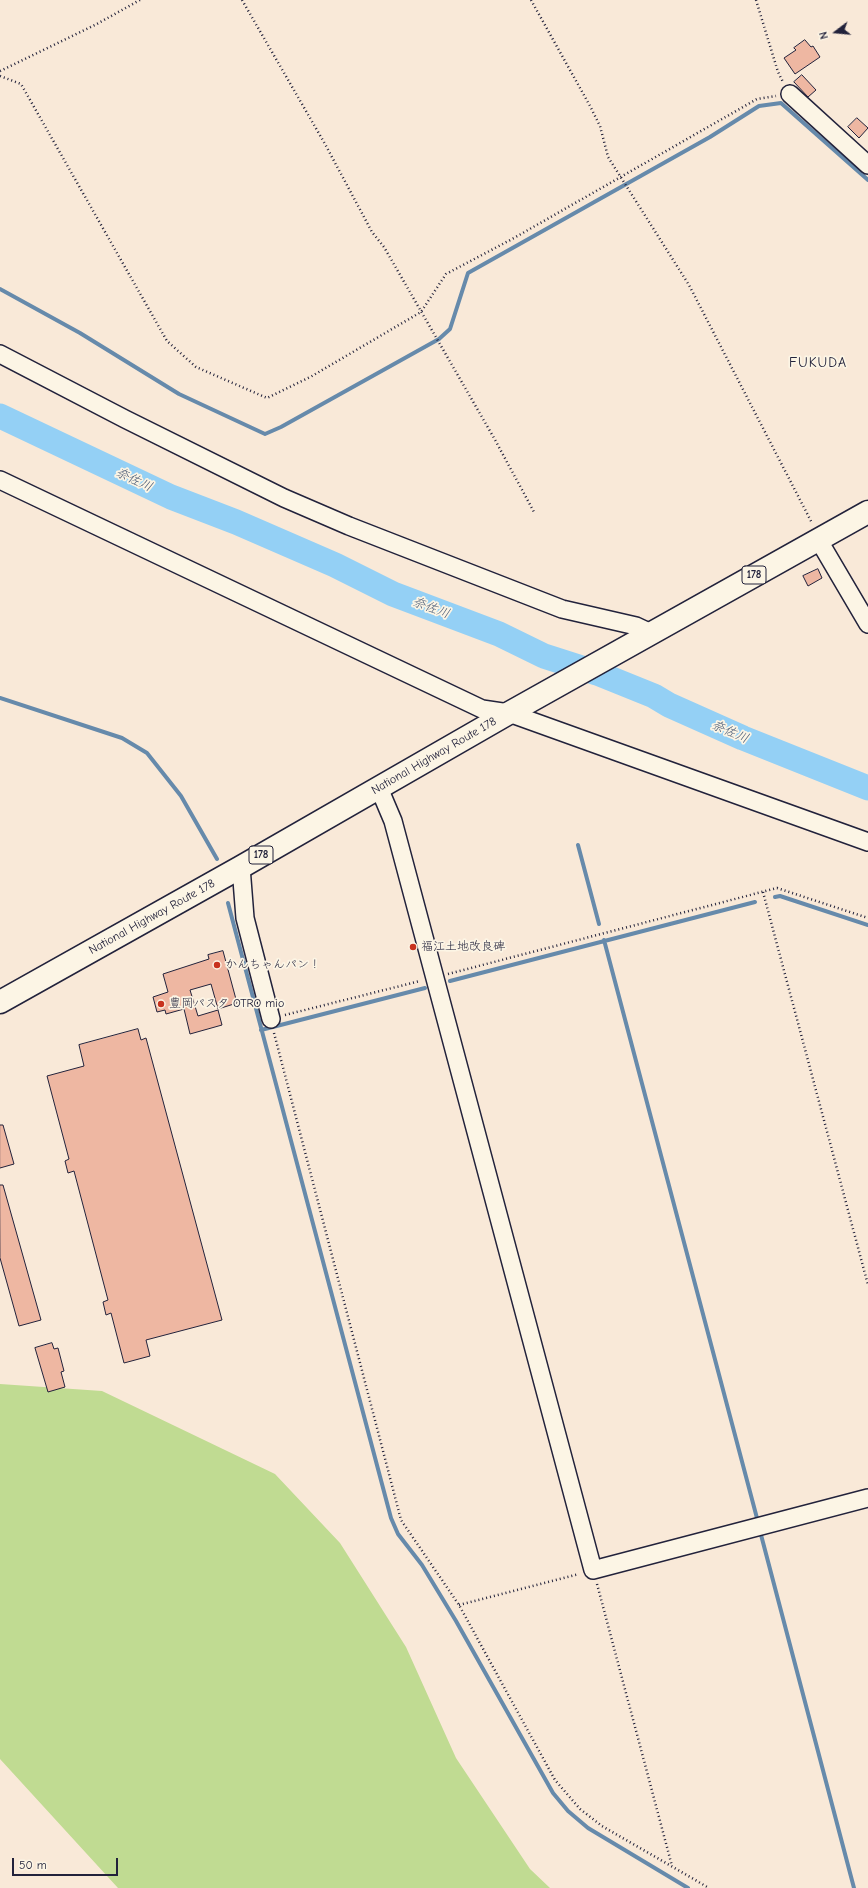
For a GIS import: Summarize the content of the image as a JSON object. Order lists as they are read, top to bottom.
{
  "streets": {
    "highway": ["178", "National Highway Route 178"]
  },
  "districts": ["FUKUDA"],
  "water": ["奈佐川"],
  "places": ["福江土地改良碑", "かんちゃんパン！", "豊岡パスタ OTRO mio"],
  "scale_bar": "50 m",
  "north": "left"
}
